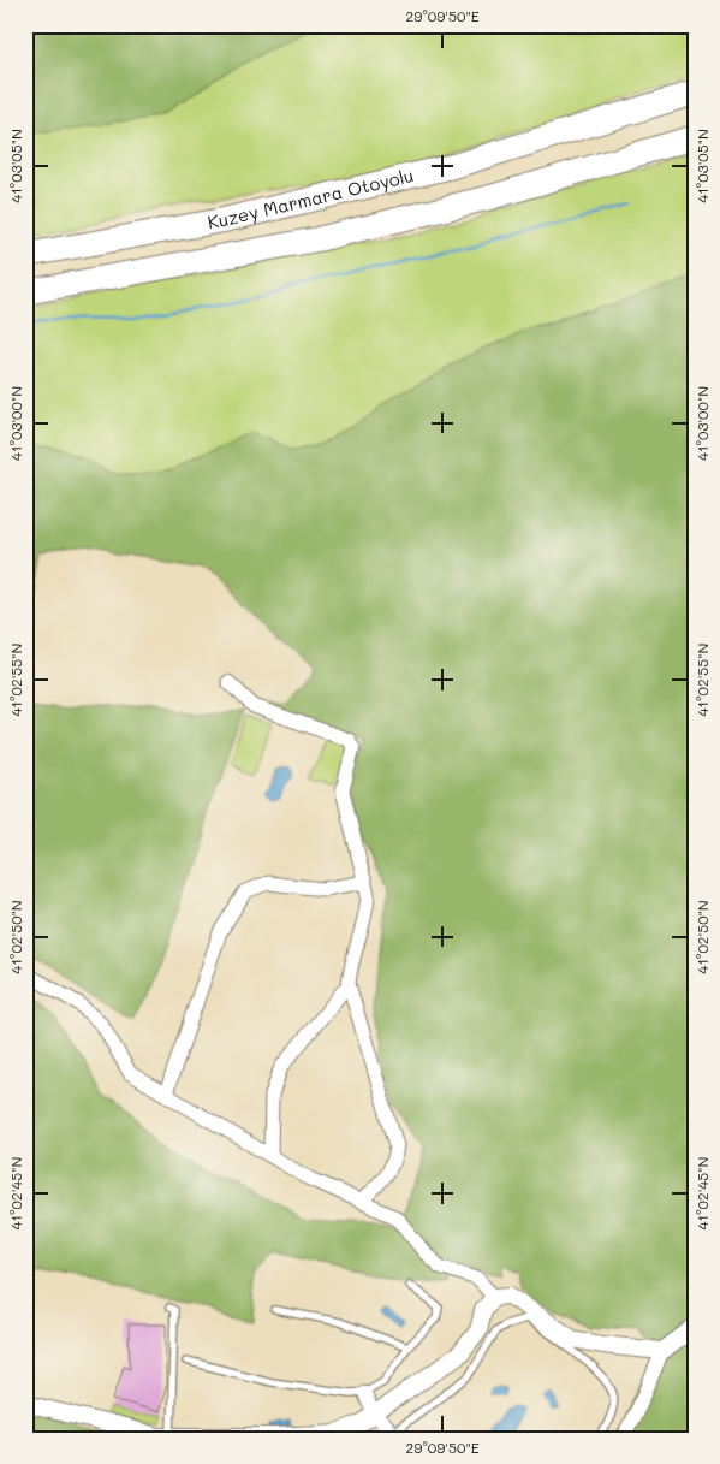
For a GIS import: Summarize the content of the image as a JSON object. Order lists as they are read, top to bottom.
{
  "streets": {
    "highway": ["Kuzey Marmara Otoyolu"]
  },
  "coordinates": [
    "29°09'50\"E",
    "41°03'05\"N",
    "41°03'00\"N",
    "41°02'55\"N",
    "41°02'50\"N",
    "41°02'45\"N"
  ]
}
